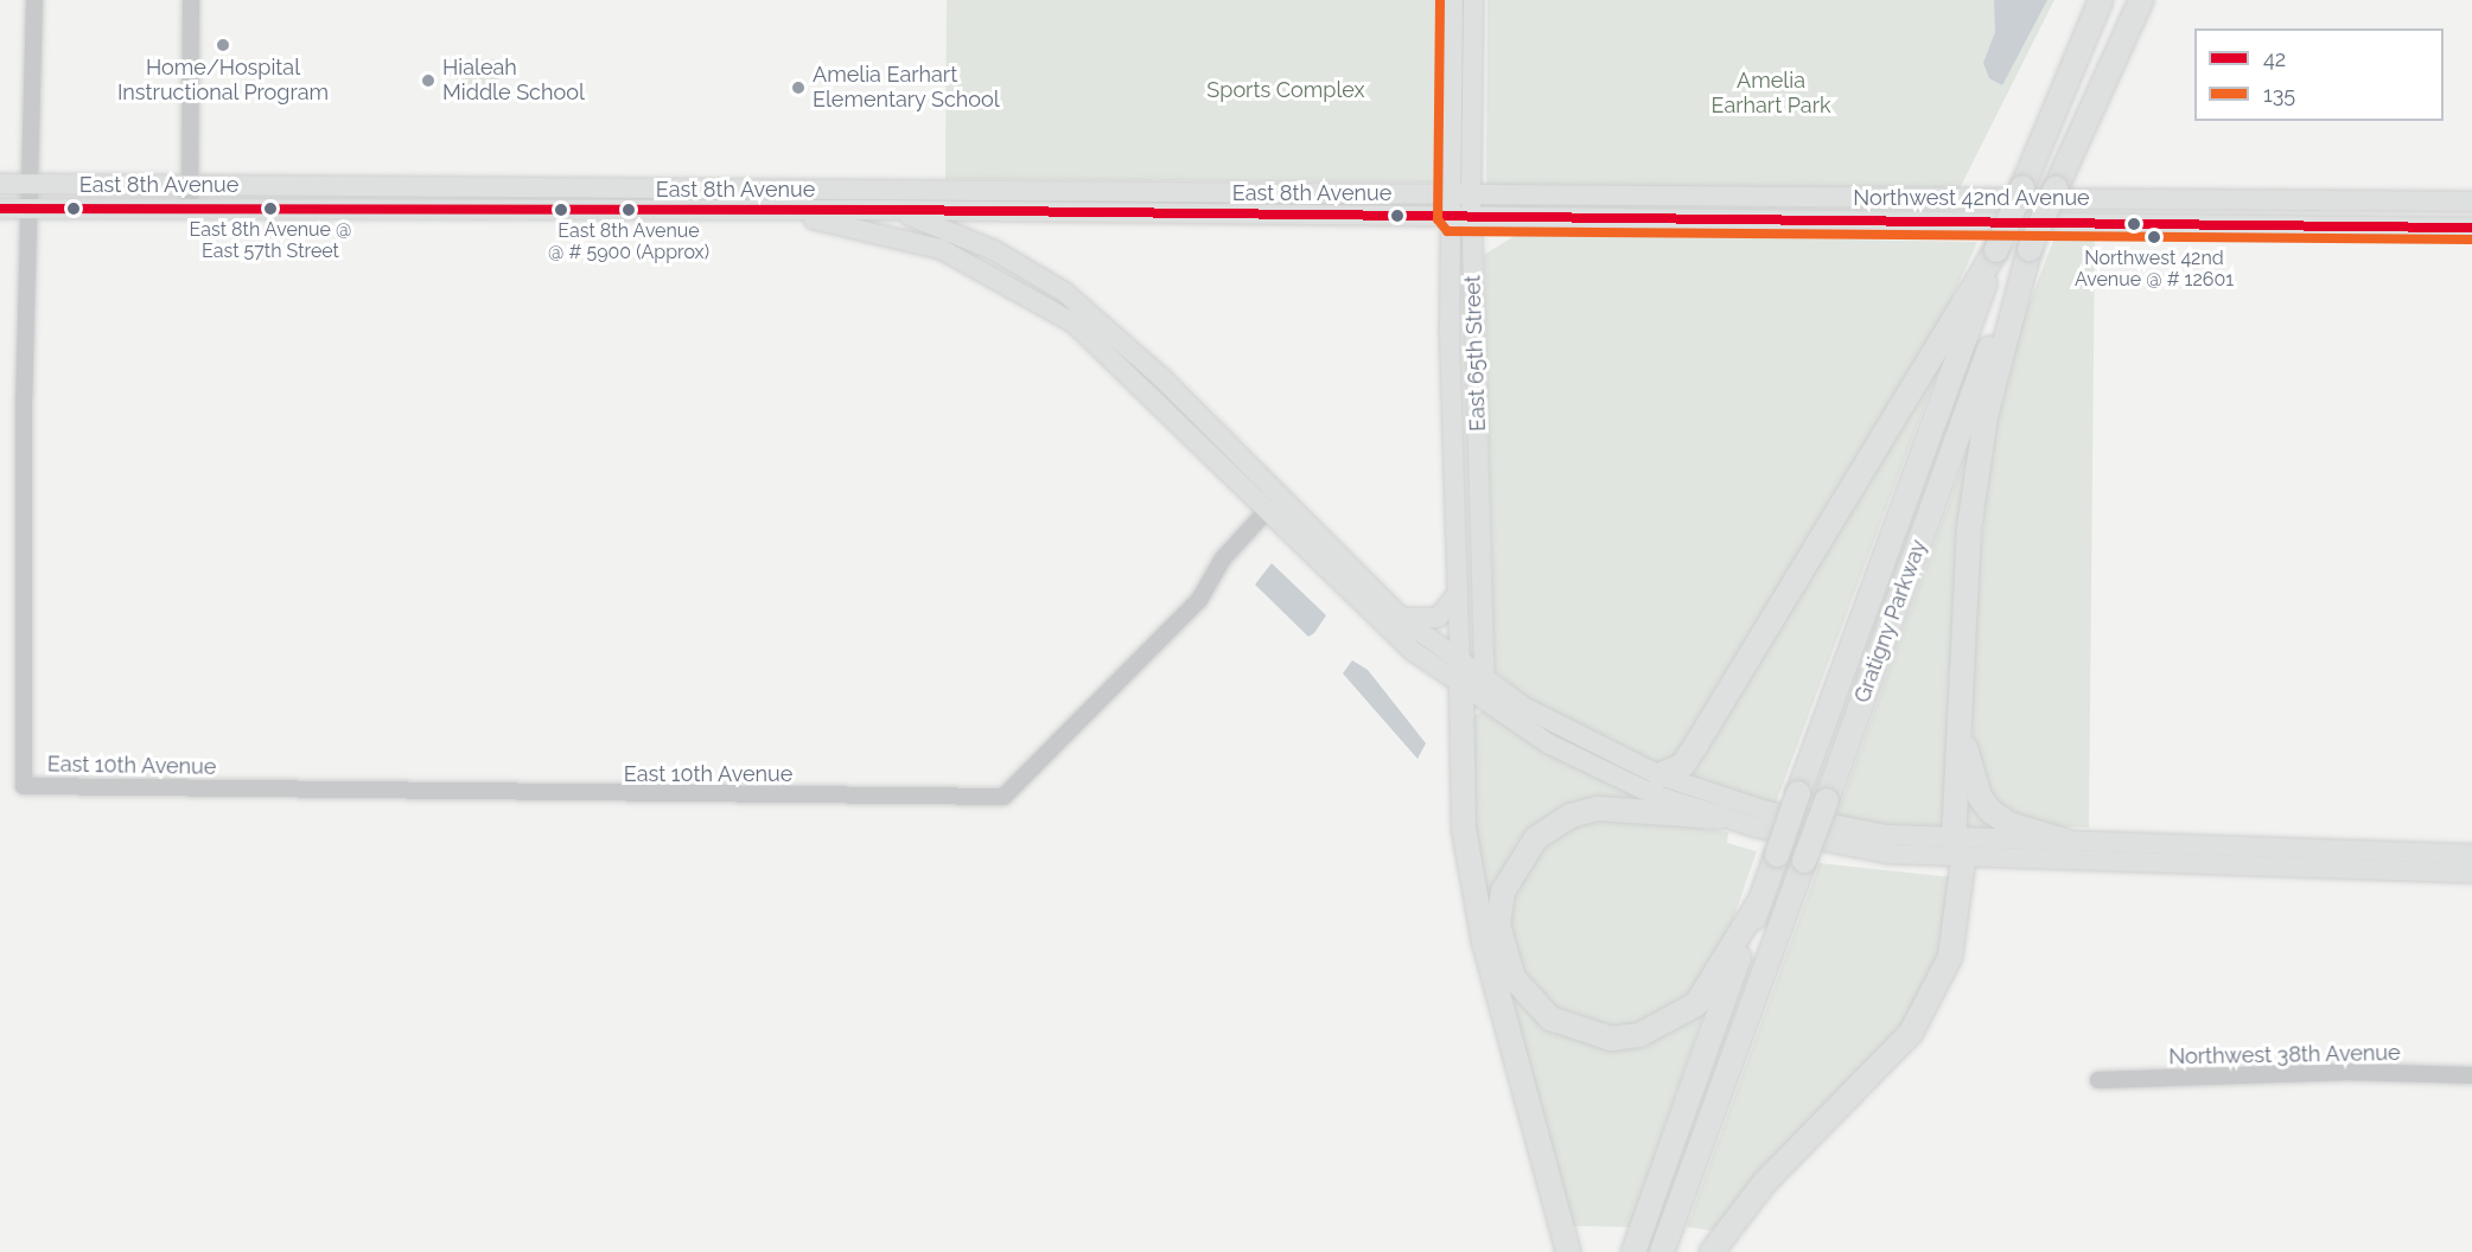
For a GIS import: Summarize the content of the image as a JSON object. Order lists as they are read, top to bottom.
{
  "streets": {
    "highway": ["Gratigny Parkway"],
    "main road": ["East 8th Avenue", "Northwest 42nd Avenue", "East 65th Street"],
    "street": ["East 10th Avenue", "Northwest 38th Avenue"]
  },
  "crossings": [
    ["East 8th Avenue", "Northwest 42nd Avenue"],
    ["East 8th Avenue", "East 65th Street"],
    ["East 8th Avenue", "East 10th Avenue"],
    ["Northwest 42nd Avenue", "East 65th Street"]
  ],
  "parks": ["Amelia Earhart Park", "Sports Complex"],
  "places": [
    "Home/Hospital Instructional Program",
    "Hialeah Middle School",
    "Amelia Earhart Elementary School",
    "East 8th Avenue @ East 57th Street",
    "East 8th Avenue @ # 5900 (Approx)",
    "Northwest 42nd Avenue @ # 12601"
  ],
  "lines": ["transit line 135", "transit line 42"],
  "legend": ["42", "135"]
}
